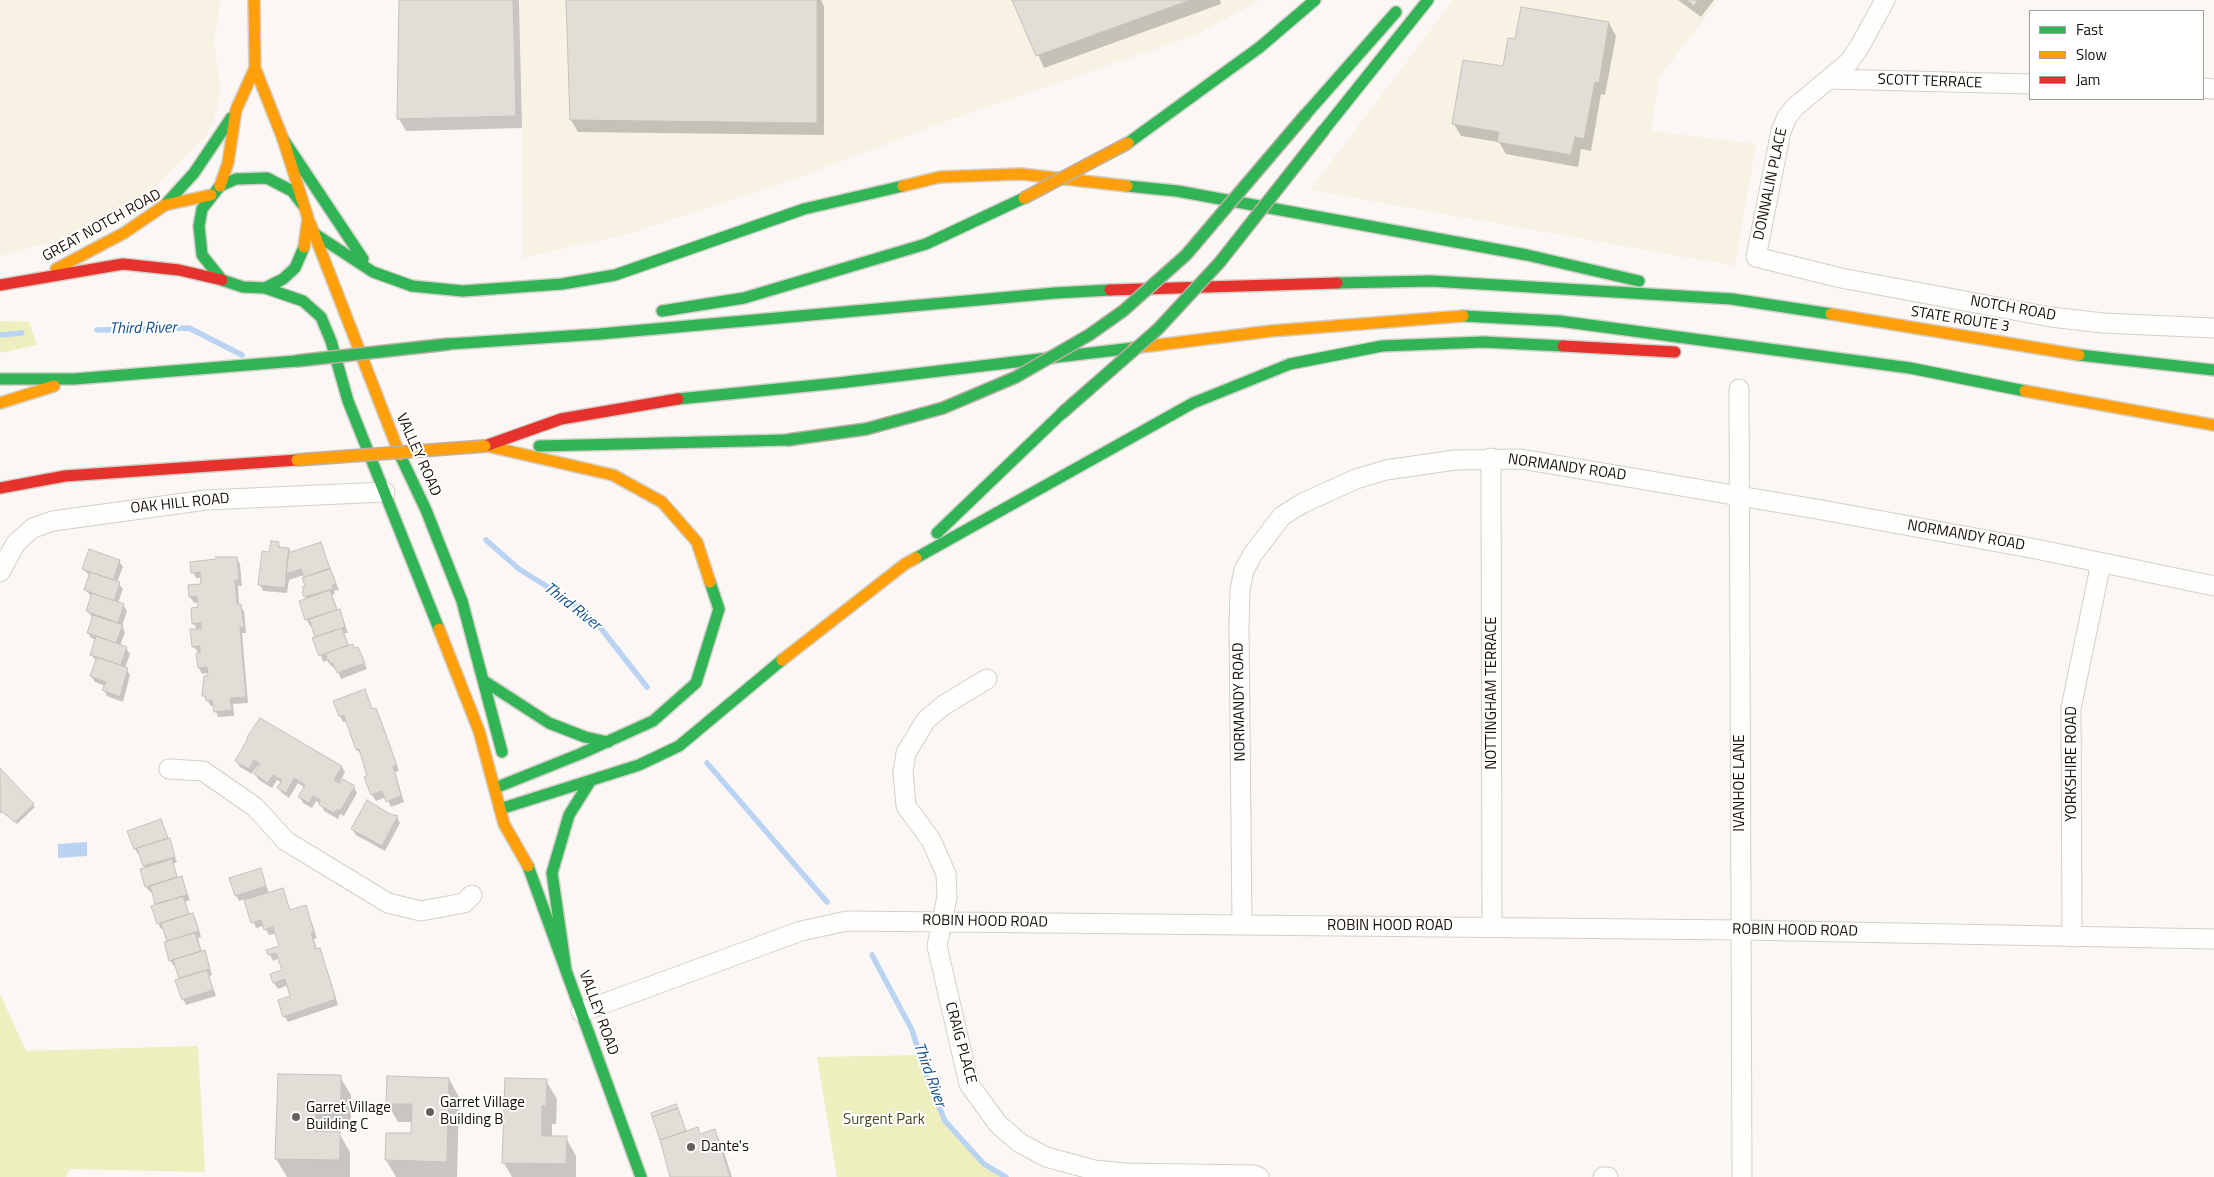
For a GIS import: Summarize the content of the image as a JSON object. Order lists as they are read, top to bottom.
{
  "streets": {
    "main road": ["GREAT NOTCH ROAD", "STATE ROUTE 3", "VALLEY ROAD"],
    "street": [
      "SCOTT TERRACE",
      "DONNALIN PLACE",
      "NOTCH ROAD",
      "NORMANDY ROAD",
      "OAK HILL ROAD",
      "NOTTINGHAM TERRACE",
      "YORKSHIRE ROAD",
      "IVANHOE LANE",
      "ROBIN HOOD ROAD",
      "CRAIG PLACE"
    ]
  },
  "crossings": [
    ["SCOTT TERRACE", "DONNALIN PLACE"],
    ["DONNALIN PLACE", "NOTCH ROAD"],
    ["GREAT NOTCH ROAD", "VALLEY ROAD"],
    ["VALLEY ROAD", "OAK HILL ROAD"],
    ["VALLEY ROAD", "ROBIN HOOD ROAD"],
    ["NORMANDY ROAD", "NOTTINGHAM TERRACE"],
    ["NORMANDY ROAD", "YORKSHIRE ROAD"],
    ["NORMANDY ROAD", "IVANHOE LANE"],
    ["NORMANDY ROAD", "ROBIN HOOD ROAD"],
    ["NOTTINGHAM TERRACE", "ROBIN HOOD ROAD"],
    ["YORKSHIRE ROAD", "ROBIN HOOD ROAD"],
    ["IVANHOE LANE", "ROBIN HOOD ROAD"],
    ["ROBIN HOOD ROAD", "CRAIG PLACE"]
  ],
  "water": ["Third River"],
  "parks": ["Surgent Park"],
  "places": ["Garret Village Building B", "Garret Village Building C", "Dante's"],
  "legend": ["Fast", "Slow", "Jam"]
}
